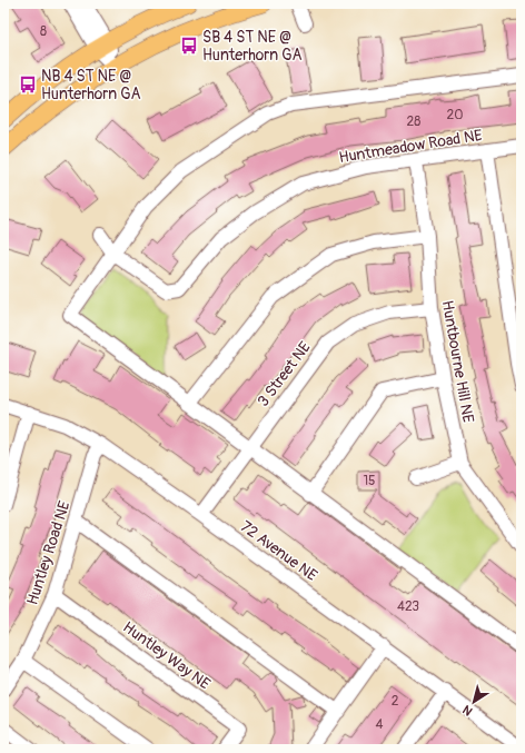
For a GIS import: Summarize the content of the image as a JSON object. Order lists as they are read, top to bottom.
{
  "streets": {
    "street": [
      "Huntmeadow Road NE",
      "Huntbourne Hill NE",
      "3 Street NE",
      "72 Avenue NE",
      "Huntley Road NE",
      "Huntley Way NE"
    ]
  },
  "crossings": [
    ["Huntmeadow Road NE", "Huntbourne Hill NE"],
    ["Huntbourne Hill NE", "3 Street NE"],
    ["3 Street NE", "72 Avenue NE"],
    ["72 Avenue NE", "Huntley Road NE"],
    ["Huntley Road NE", "Huntley Way NE"]
  ],
  "places": {
    "bus stop": ["SB 4 ST NE @ Hunterhorn GA", "NB 4 ST NE @ Hunterhorn GA"]
  },
  "house_numbers": [
    "8",
    "20",
    "28",
    "15",
    "423",
    "2",
    "4"
  ],
  "north": "bottom left"
}
